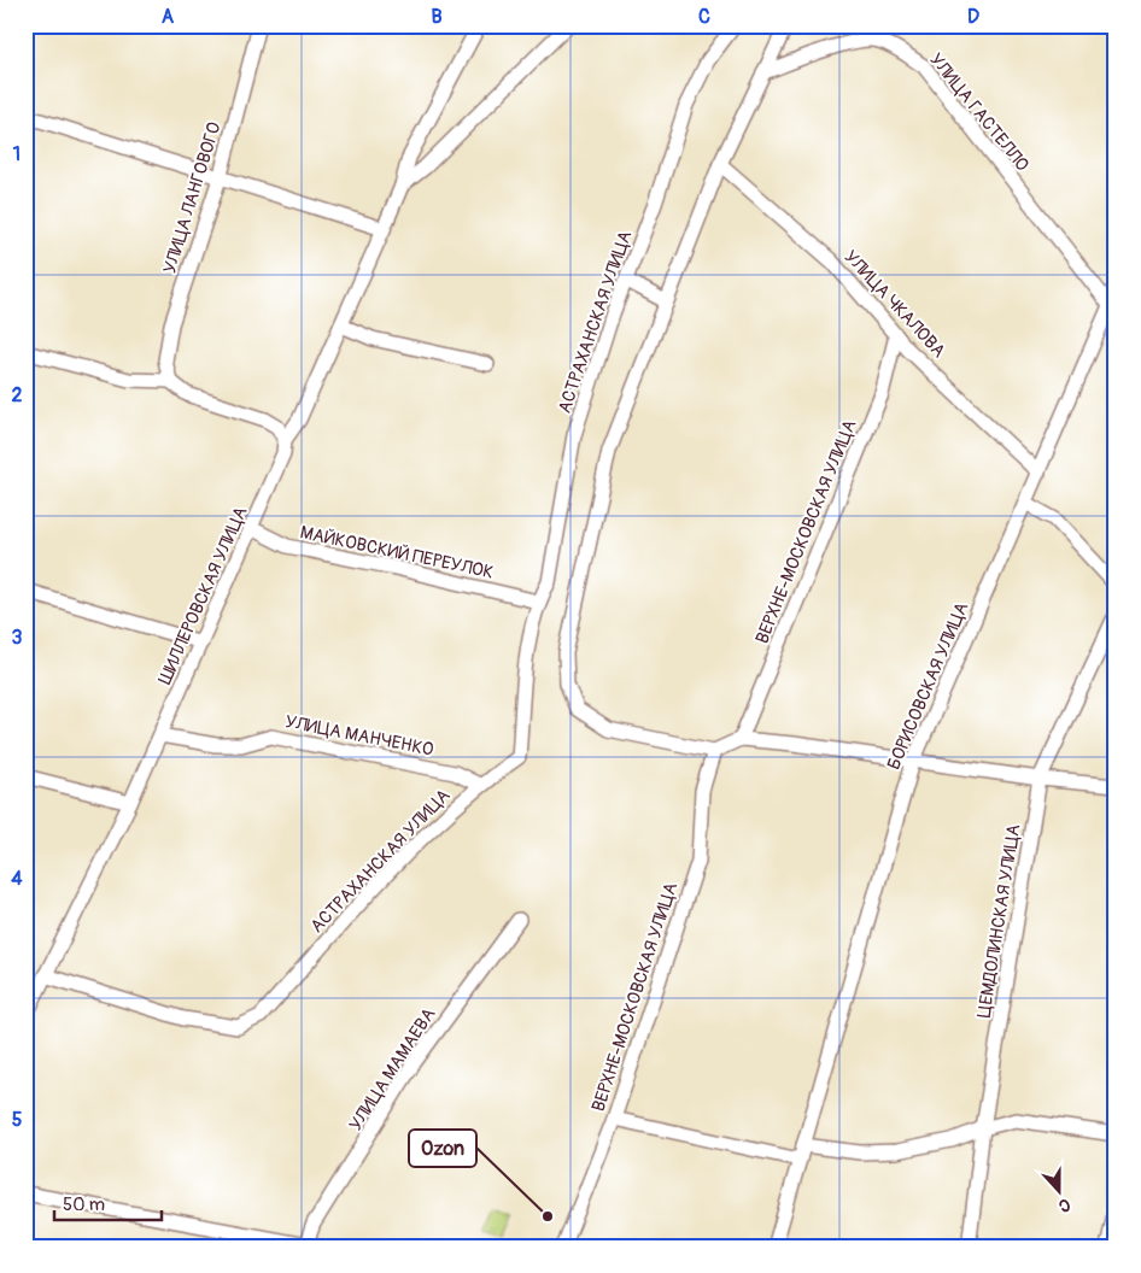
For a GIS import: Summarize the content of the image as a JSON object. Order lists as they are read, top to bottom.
{
  "streets": {
    "street": [
      "УЛИЦА ГАСТЕЛЛО",
      "УЛИЦА ЛАНГОВОГО",
      "УЛИЦА ЧКАЛОВА",
      "АСТРАХАНСКАЯ УЛИЦА",
      "ВЕРХНЕ-МОСКОВСКАЯ УЛИЦА",
      "МАЙКОВСКИЙ ПЕРЕУЛОК",
      "ШИЛЛЕРОВСКАЯ УЛИЦА",
      "БОРИСОВСКАЯ УЛИЦА",
      "УЛИЦА МАНЧЕНКО",
      "ЦЕМДОЛИНСКАЯ УЛИЦА",
      "УЛИЦА МАМАЕВА"
    ]
  },
  "crossings": [
    ["УЛИЦА ГАСТЕЛЛО", "БОРИСОВСКАЯ УЛИЦА"],
    ["УЛИЦА ЧКАЛОВА", "ВЕРХНЕ-МОСКОВСКАЯ УЛИЦА"],
    ["УЛИЦА ЧКАЛОВА", "БОРИСОВСКАЯ УЛИЦА"],
    ["АСТРАХАНСКАЯ УЛИЦА", "МАЙКОВСКИЙ ПЕРЕУЛОК"],
    ["АСТРАХАНСКАЯ УЛИЦА", "ШИЛЛЕРОВСКАЯ УЛИЦА"],
    ["АСТРАХАНСКАЯ УЛИЦА", "УЛИЦА МАНЧЕНКО"],
    ["МАЙКОВСКИЙ ПЕРЕУЛОК", "ШИЛЛЕРОВСКАЯ УЛИЦА"],
    ["ШИЛЛЕРОВСКАЯ УЛИЦА", "УЛИЦА МАНЧЕНКО"]
  ],
  "places": ["Ozon"],
  "scale_bar": "50 m",
  "north": "bottom",
  "grid": {
    "columns": [
      "A",
      "B",
      "C",
      "D"
    ],
    "rows": [
      "1",
      "2",
      "3",
      "4",
      "5"
    ]
  }
}
